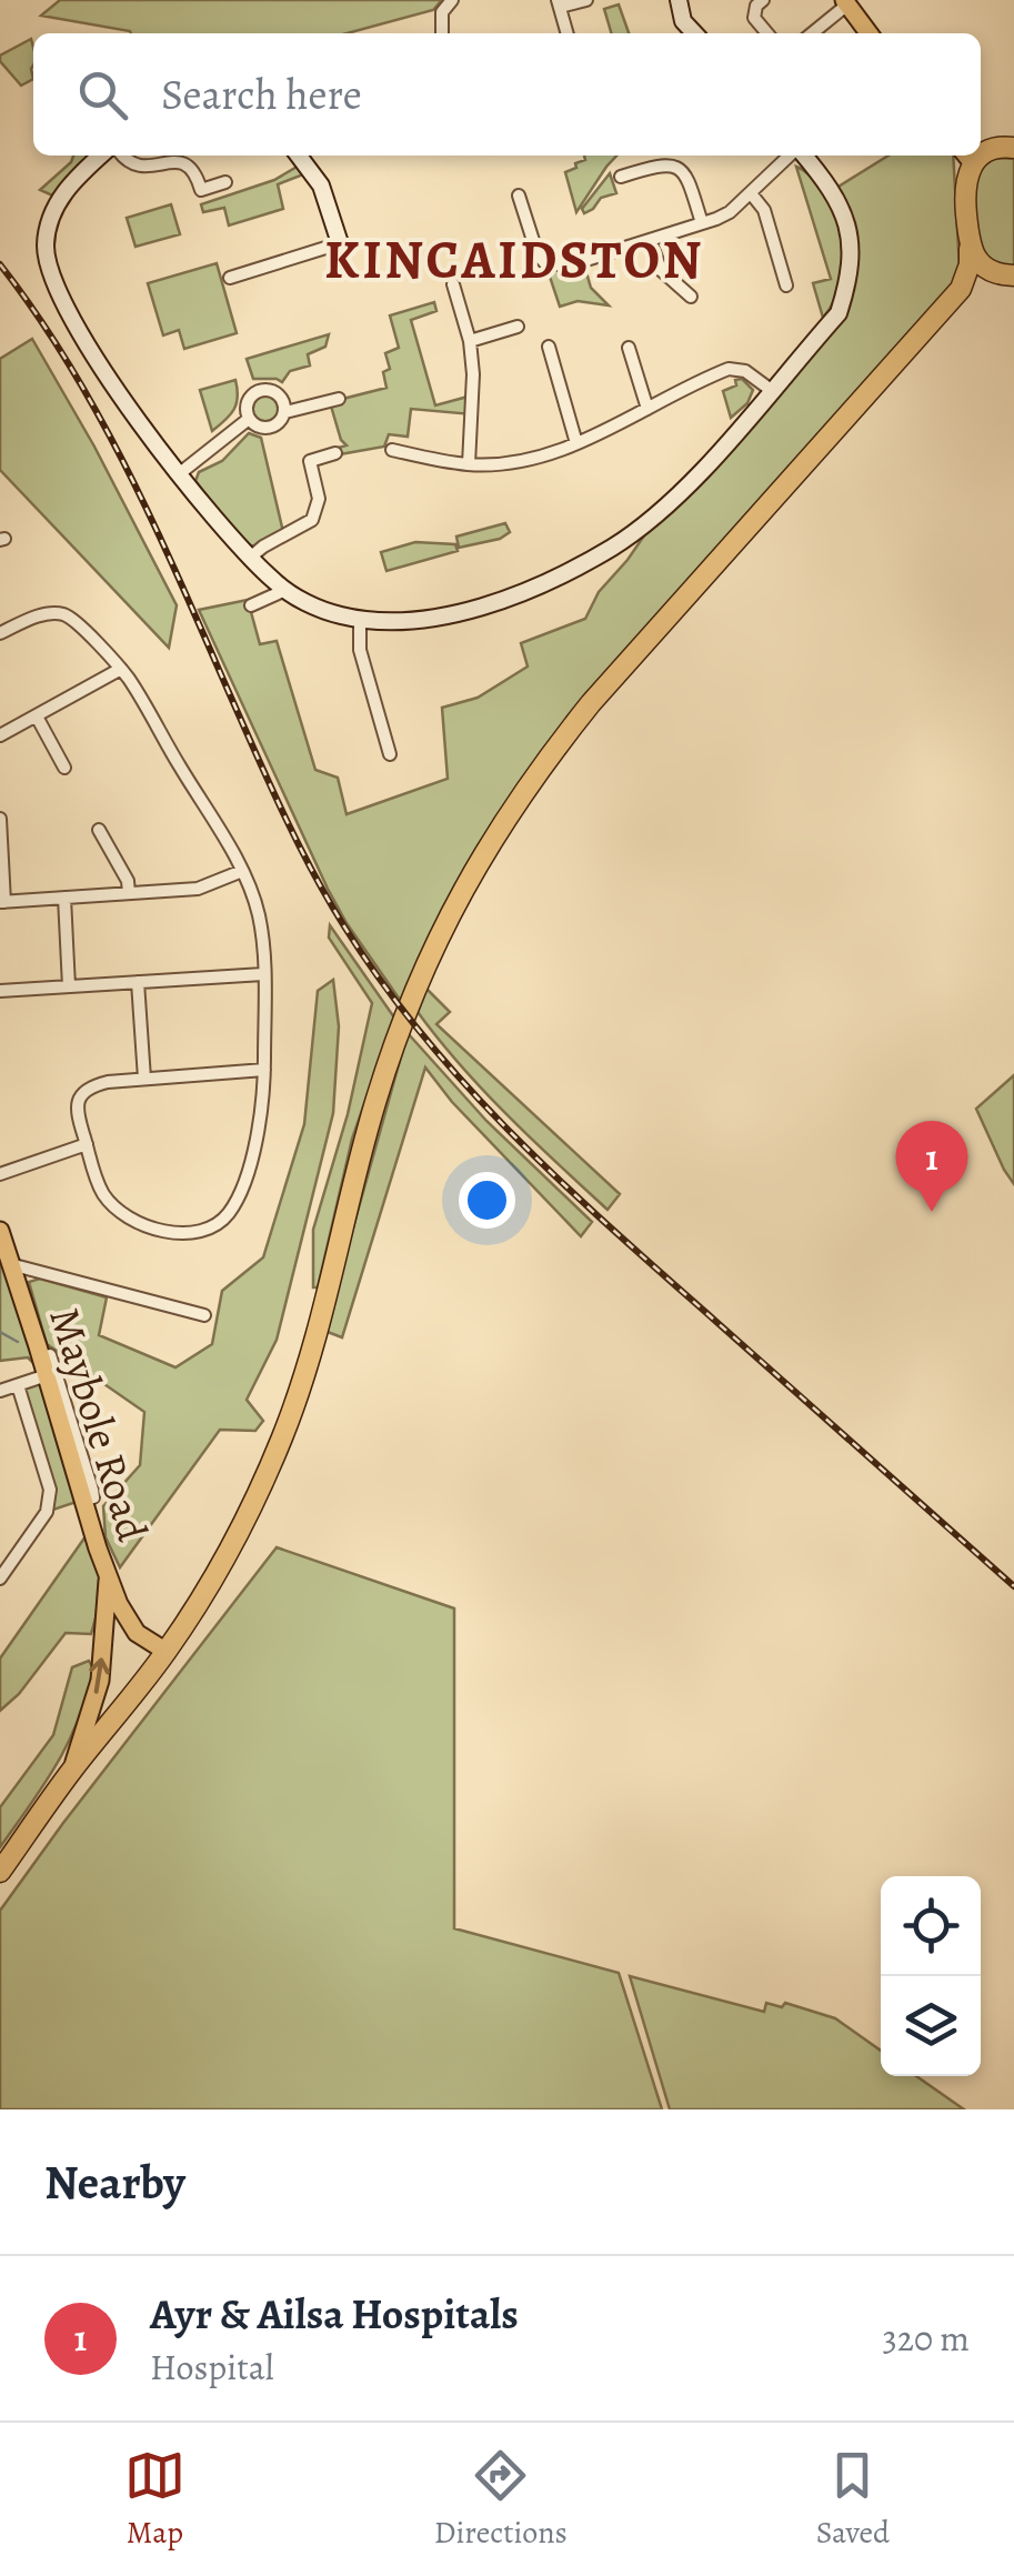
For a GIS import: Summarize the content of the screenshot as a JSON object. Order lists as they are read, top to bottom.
{
  "streets": {
    "main road": ["Maybole Road"]
  },
  "districts": ["KINCAIDSTON"],
  "page": {
    "search": "Search here",
    "pins": "1",
    "heading": "Nearby",
    "list": [
      {
        "mark": "1",
        "name": "Ayr & Ailsa Hospitals",
        "note": "Hospital",
        "value": "320 m"
      }
    ],
    "nav": ["Map", "Directions", "Saved"]
  }
}
